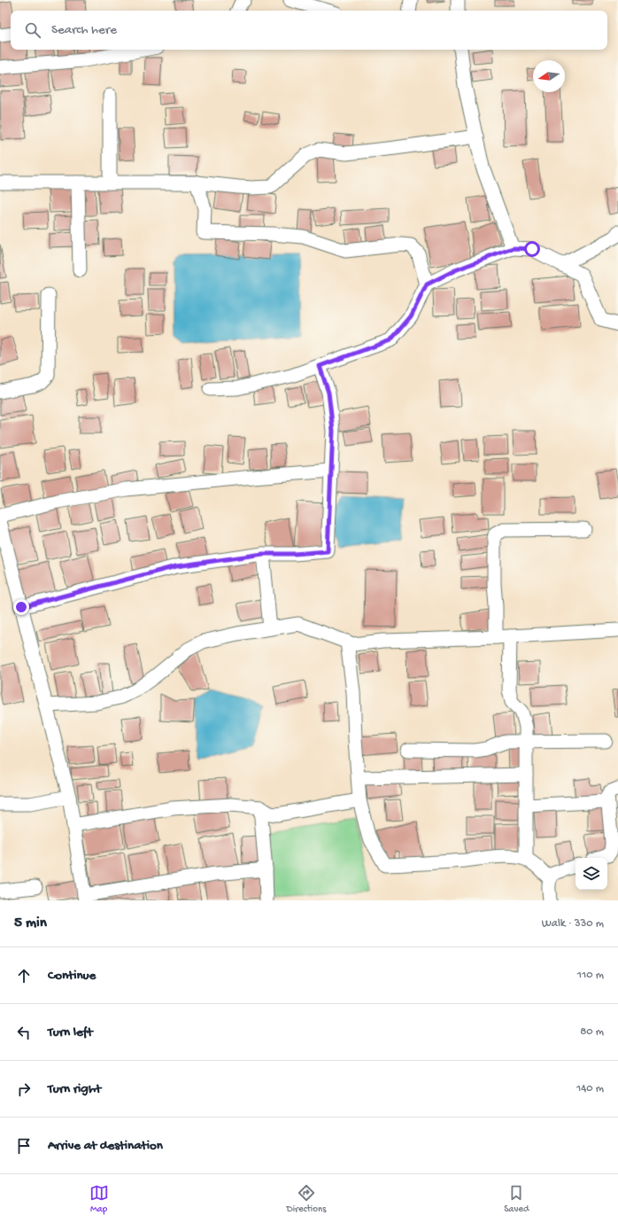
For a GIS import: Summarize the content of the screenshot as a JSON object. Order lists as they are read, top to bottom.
{
  "north": "left",
  "page": {
    "search": "Search here",
    "heading": ["5 min", "Walk · 330 m"],
    "list": [
      ["Continue", "110 m"],
      ["Turn left", "80 m"],
      ["Turn right", "140 m"],
      "Arrive at destination"
    ],
    "nav": ["Map", "Directions", "Saved"]
  }
}
